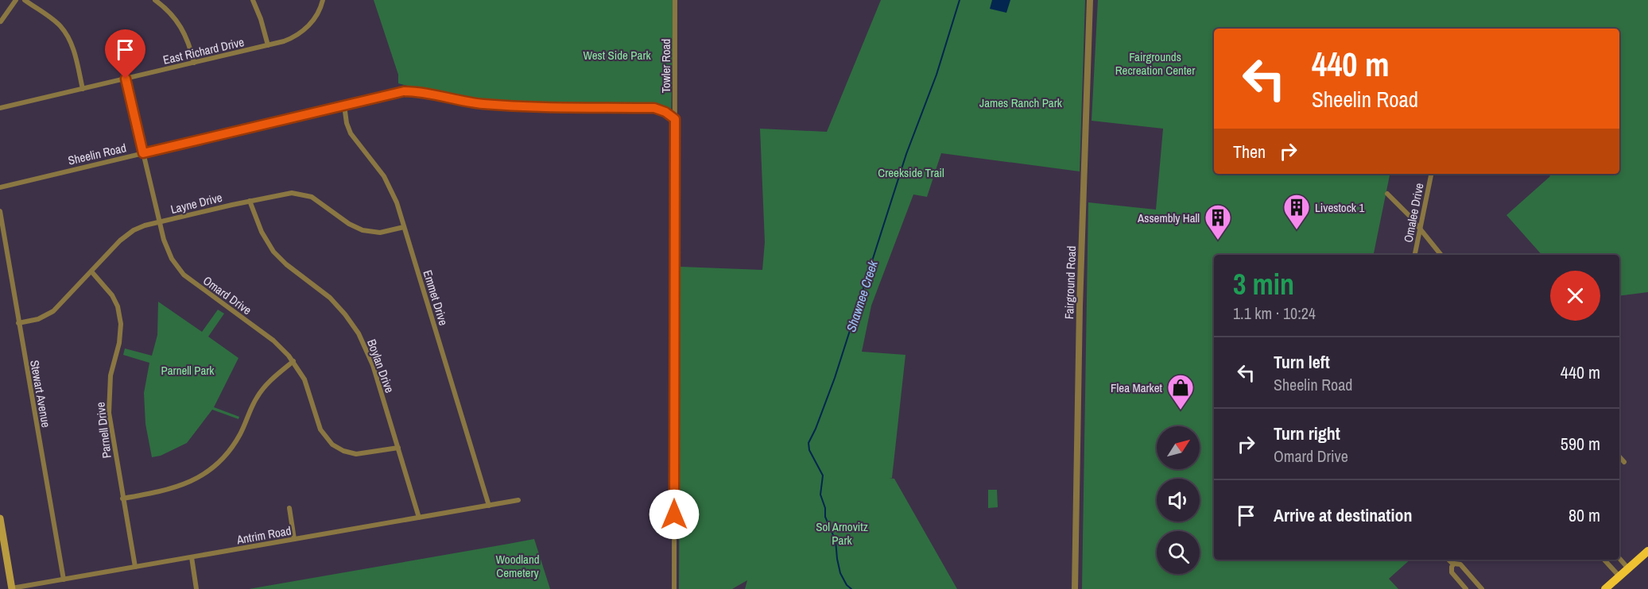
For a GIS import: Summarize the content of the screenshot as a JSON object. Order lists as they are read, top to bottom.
{
  "streets": {
    "street": [
      "East Richard Drive",
      "Towler Road",
      "Sheelin Road",
      "Layne Drive",
      "Omalee Drive",
      "Fairground Road",
      "Omard Drive",
      "Emmet Drive",
      "Boylan Drive",
      "Stewart Avenue",
      "Parnell Drive",
      "Antrim Road"
    ]
  },
  "crossings": [
    ["East Richard Drive", "Omard Drive"],
    ["Towler Road", "Sheelin Road"],
    ["Sheelin Road", "Omard Drive"],
    ["Sheelin Road", "Emmet Drive"],
    ["Layne Drive", "Omard Drive"],
    ["Layne Drive", "Emmet Drive"],
    ["Layne Drive", "Boylan Drive"],
    ["Layne Drive", "Stewart Avenue"],
    ["Layne Drive", "Parnell Drive"],
    ["Omard Drive", "Boylan Drive"],
    ["Emmet Drive", "Antrim Road"],
    ["Boylan Drive", "Antrim Road"],
    ["Stewart Avenue", "Antrim Road"],
    ["Parnell Drive", "Antrim Road"]
  ],
  "water": ["Shawnee Creek"],
  "parks": [
    "West Side Park",
    "Fairgrounds Recreation Center",
    "James Ranch Park",
    "Creekside Trail",
    "Parnell Park",
    "Sol Arnovitz Park",
    "Woodland Cemetery"
  ],
  "places": {
    "building": ["Livestock 1", "Assembly Hall"],
    "shop": ["Flea Market"]
  },
  "north": "top right",
  "page": {
    "turn": ["440 m", "Sheelin Road"],
    "then": "Then",
    "heading": ["3 min", "1.1 km · 10:24"],
    "list": [
      {
        "name": "Turn left",
        "note": "Sheelin Road",
        "value": "440 m"
      },
      {
        "name": "Turn right",
        "note": "Omard Drive",
        "value": "590 m"
      },
      {
        "name": "Arrive at destination",
        "value": "80 m"
      }
    ]
  }
}
